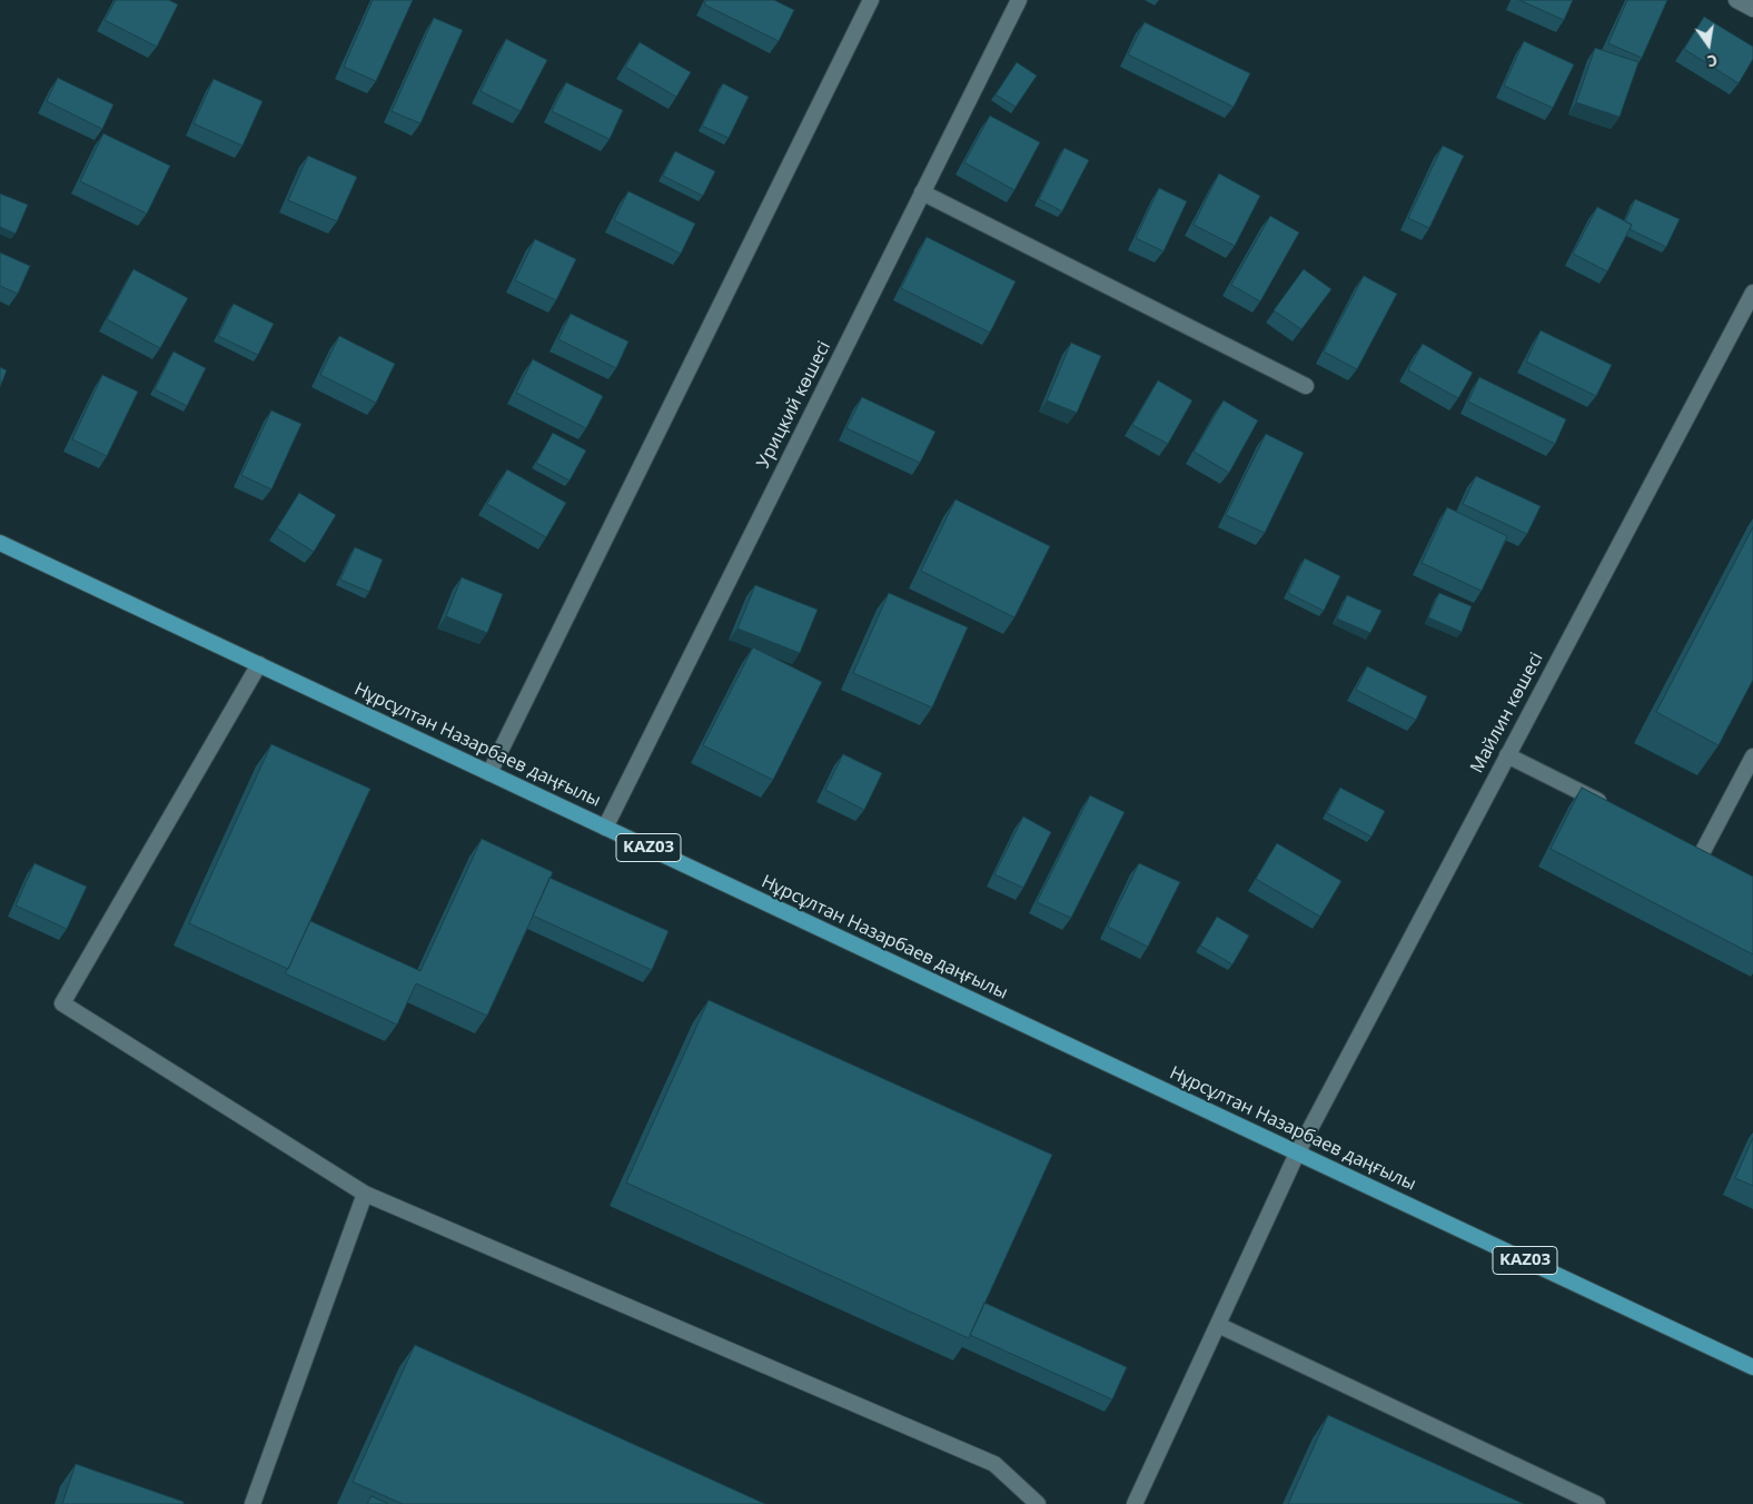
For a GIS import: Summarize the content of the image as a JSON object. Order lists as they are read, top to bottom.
{
  "streets": {
    "main road": ["Нұрсұлтан Назарбаев даңғылы", "KАZ03"],
    "street": ["Урицкий көшесі", "Майлин көшесі"]
  },
  "crossings": [
    ["Урицкий көшесі", "Нұрсұлтан Назарбаев даңғылы"],
    ["Майлин көшесі", "Нұрсұлтан Назарбаев даңғылы"]
  ],
  "north": "bottom"
}
